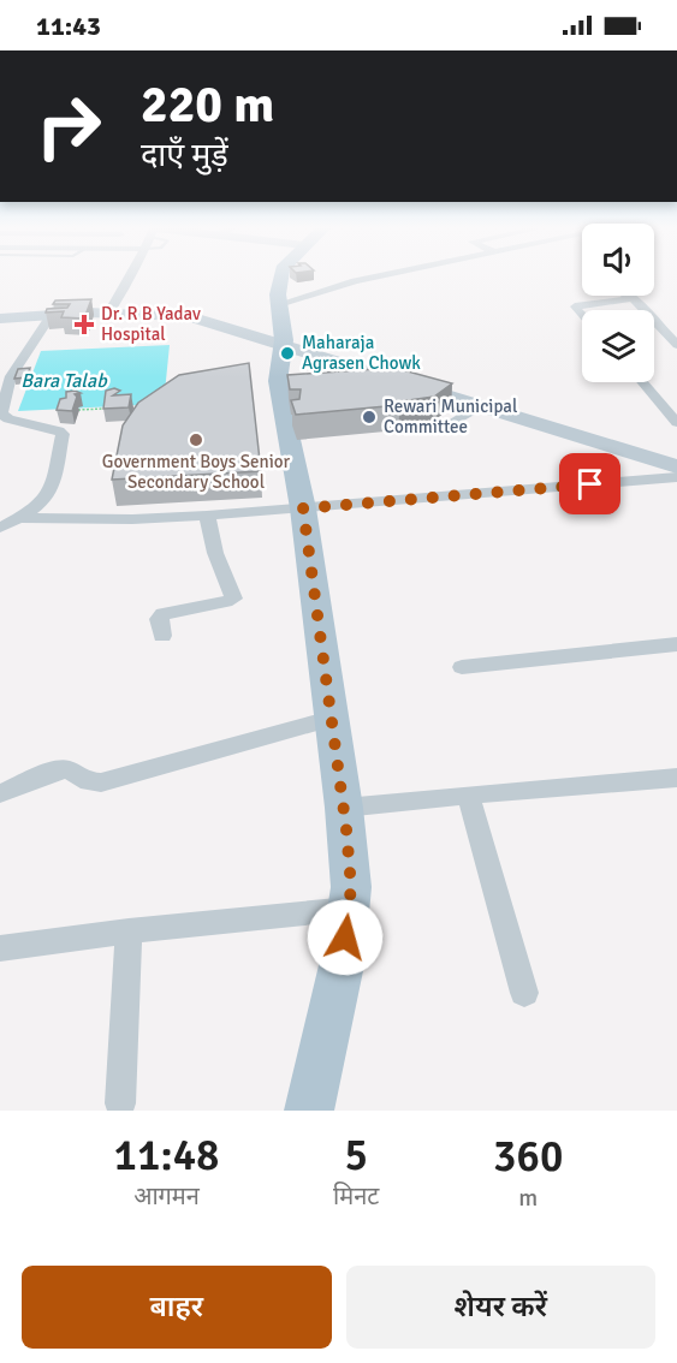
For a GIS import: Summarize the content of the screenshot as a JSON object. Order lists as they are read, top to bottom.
{
  "water": ["Bara Talab"],
  "places": {
    "health": ["Dr. R B Yadav Hospital"],
    "other": ["Maharaja Agrasen Chowk", "Rewari Municipal Committee", "Government Boys Senior Secondary School"]
  },
  "page": {
    "status": "11:43",
    "turn": ["220 m", "दाएँ मुड़ें"],
    "eta": [
      "11:48",
      "आगमन",
      "5",
      "मिनट",
      "360",
      "m"
    ],
    "buttons": ["बाहर", "शेयर करें"]
  }
}
